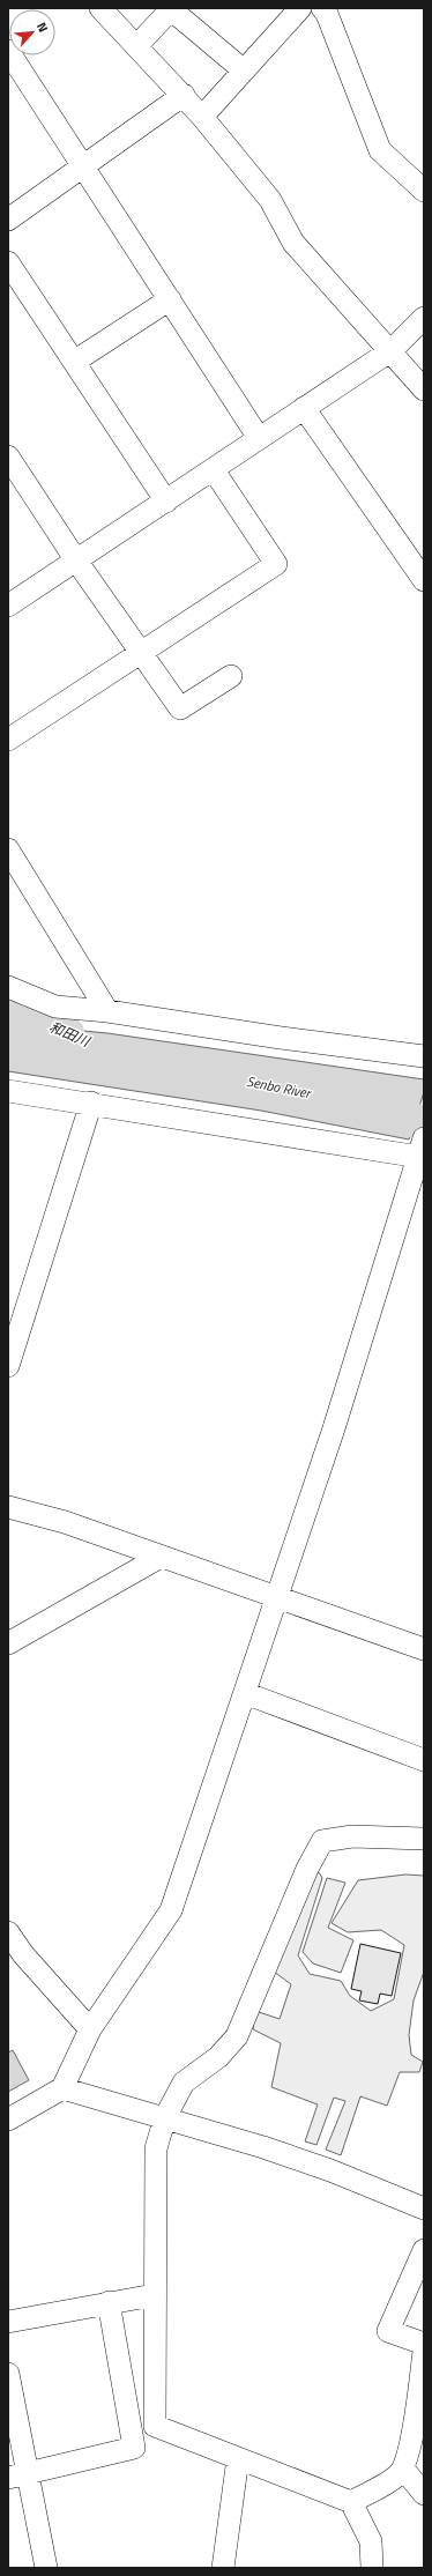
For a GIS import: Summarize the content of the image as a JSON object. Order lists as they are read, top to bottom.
{
  "water": ["和田川", "Senbo River"],
  "north": "top right"
}
